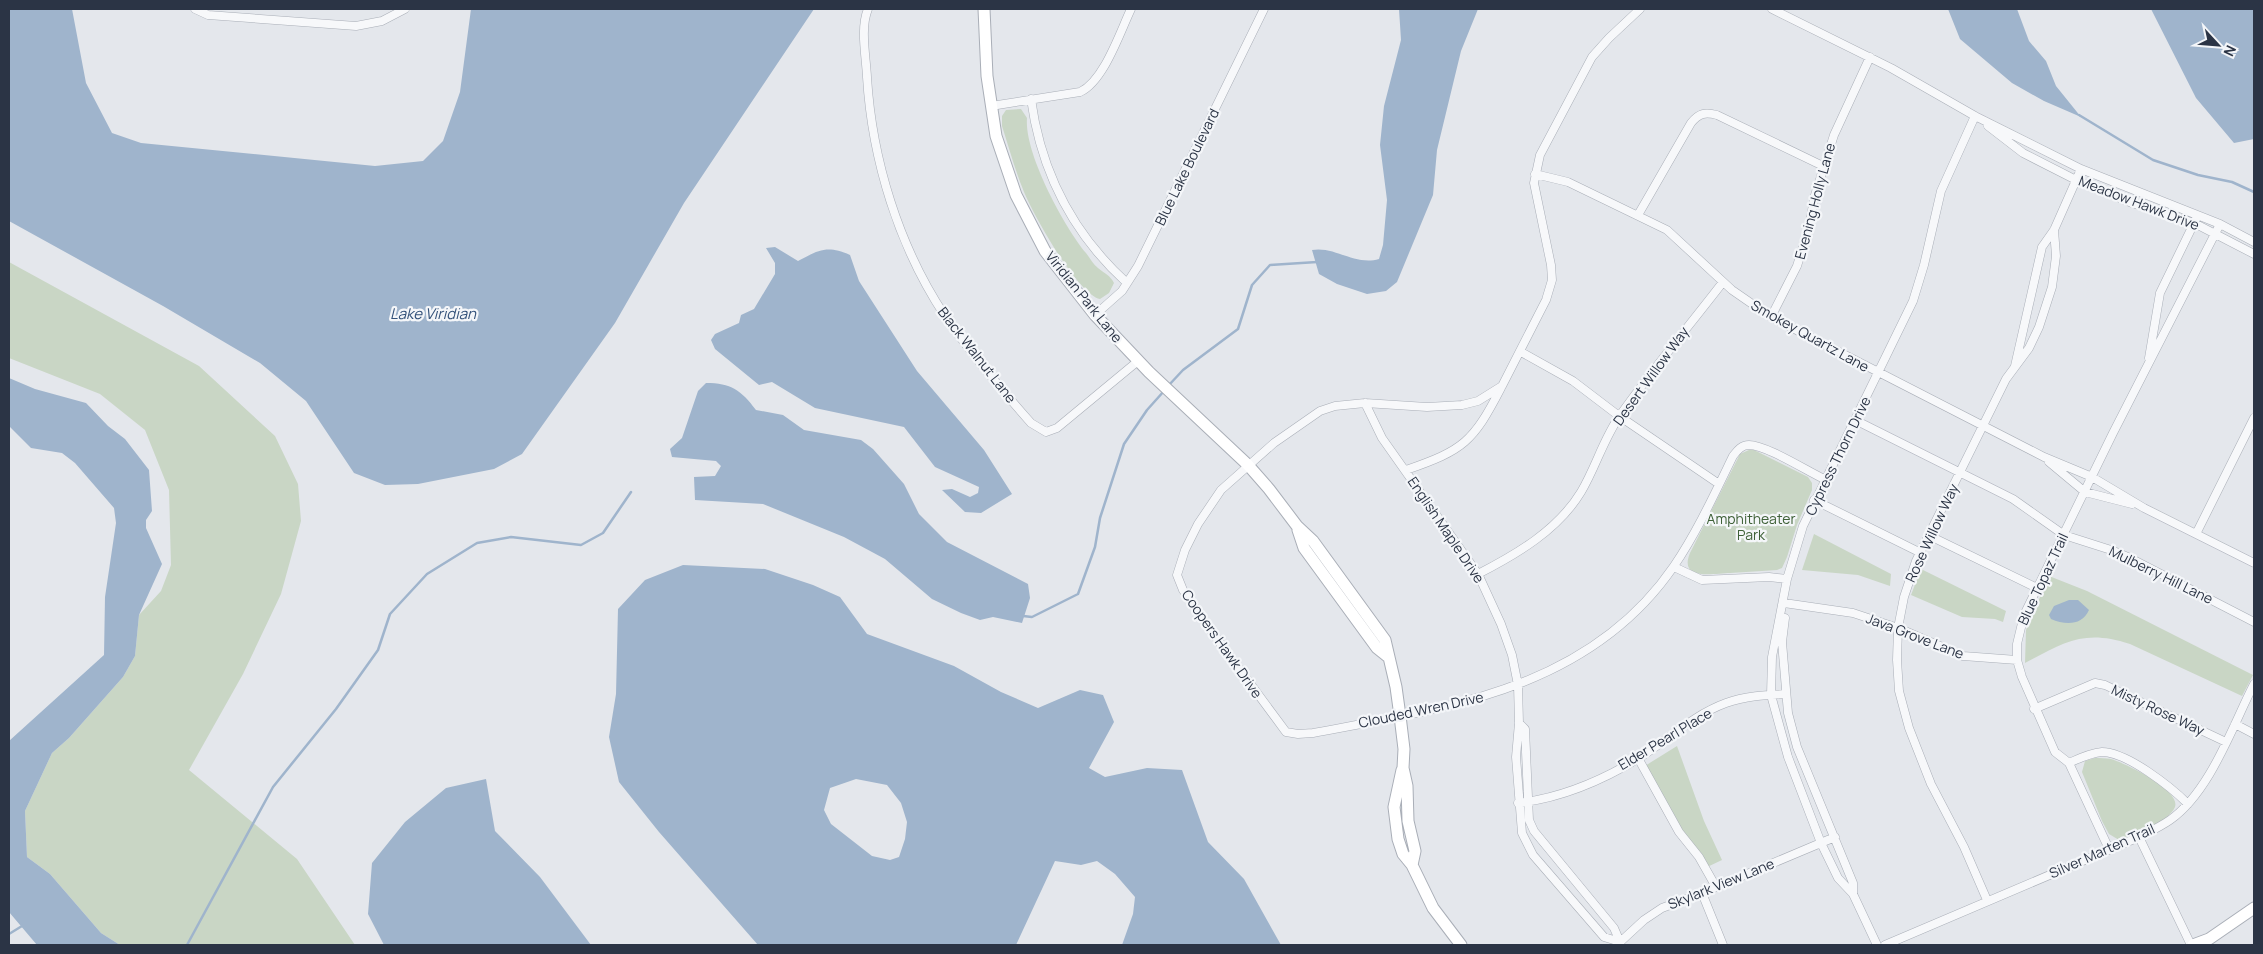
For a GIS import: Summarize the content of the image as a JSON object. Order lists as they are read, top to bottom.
{
  "streets": {
    "street": [
      "Blue Lake Boulevard",
      "Evening Holly Lane",
      "Meadow Hawk Drive",
      "Viridian Park Lane",
      "Smokey Quartz Lane",
      "Black Walnut Lane",
      "Desert Willow Way",
      "Cypress Thorn Drive",
      "English Maple Drive",
      "Rose Willow Way",
      "Mulberry Hill Lane",
      "Blue Topaz Trail",
      "Java Grove Lane",
      "Coopers Hawk Drive",
      "Clouded Wren Drive",
      "Misty Rose Way",
      "Elder Pearl Place",
      "Silver Marten Trail",
      "Skylark View Lane"
    ]
  },
  "crossings": [
    ["Blue Lake Boulevard", "Viridian Park Lane"],
    ["Evening Holly Lane", "Meadow Hawk Drive"],
    ["Evening Holly Lane", "Smokey Quartz Lane"],
    ["Meadow Hawk Drive", "Cypress Thorn Drive"],
    ["Meadow Hawk Drive", "Rose Willow Way"],
    ["Meadow Hawk Drive", "Blue Topaz Trail"],
    ["Viridian Park Lane", "Black Walnut Lane"],
    ["Viridian Park Lane", "Coopers Hawk Drive"],
    ["Viridian Park Lane", "Clouded Wren Drive"],
    ["Smokey Quartz Lane", "Desert Willow Way"],
    ["Smokey Quartz Lane", "Cypress Thorn Drive"],
    ["Smokey Quartz Lane", "Rose Willow Way"],
    ["Smokey Quartz Lane", "Blue Topaz Trail"],
    ["Smokey Quartz Lane", "Coopers Hawk Drive"],
    ["Desert Willow Way", "English Maple Drive"],
    ["Cypress Thorn Drive", "Mulberry Hill Lane"],
    ["Cypress Thorn Drive", "Java Grove Lane"],
    ["Cypress Thorn Drive", "Clouded Wren Drive"],
    ["Cypress Thorn Drive", "Elder Pearl Place"],
    ["Cypress Thorn Drive", "Skylark View Lane"],
    ["English Maple Drive", "Coopers Hawk Drive"],
    ["English Maple Drive", "Clouded Wren Drive"],
    ["English Maple Drive", "Elder Pearl Place"],
    ["English Maple Drive", "Skylark View Lane"],
    ["Rose Willow Way", "Mulberry Hill Lane"],
    ["Rose Willow Way", "Java Grove Lane"],
    ["Rose Willow Way", "Silver Marten Trail"],
    ["Mulberry Hill Lane", "Blue Topaz Trail"],
    ["Blue Topaz Trail", "Java Grove Lane"],
    ["Blue Topaz Trail", "Misty Rose Way"],
    ["Blue Topaz Trail", "Silver Marten Trail"],
    ["Coopers Hawk Drive", "Clouded Wren Drive"],
    ["Misty Rose Way", "Silver Marten Trail"]
  ],
  "water": ["Lake Viridian"],
  "parks": ["Amphitheater Park"],
  "north": "bottom right"
}
